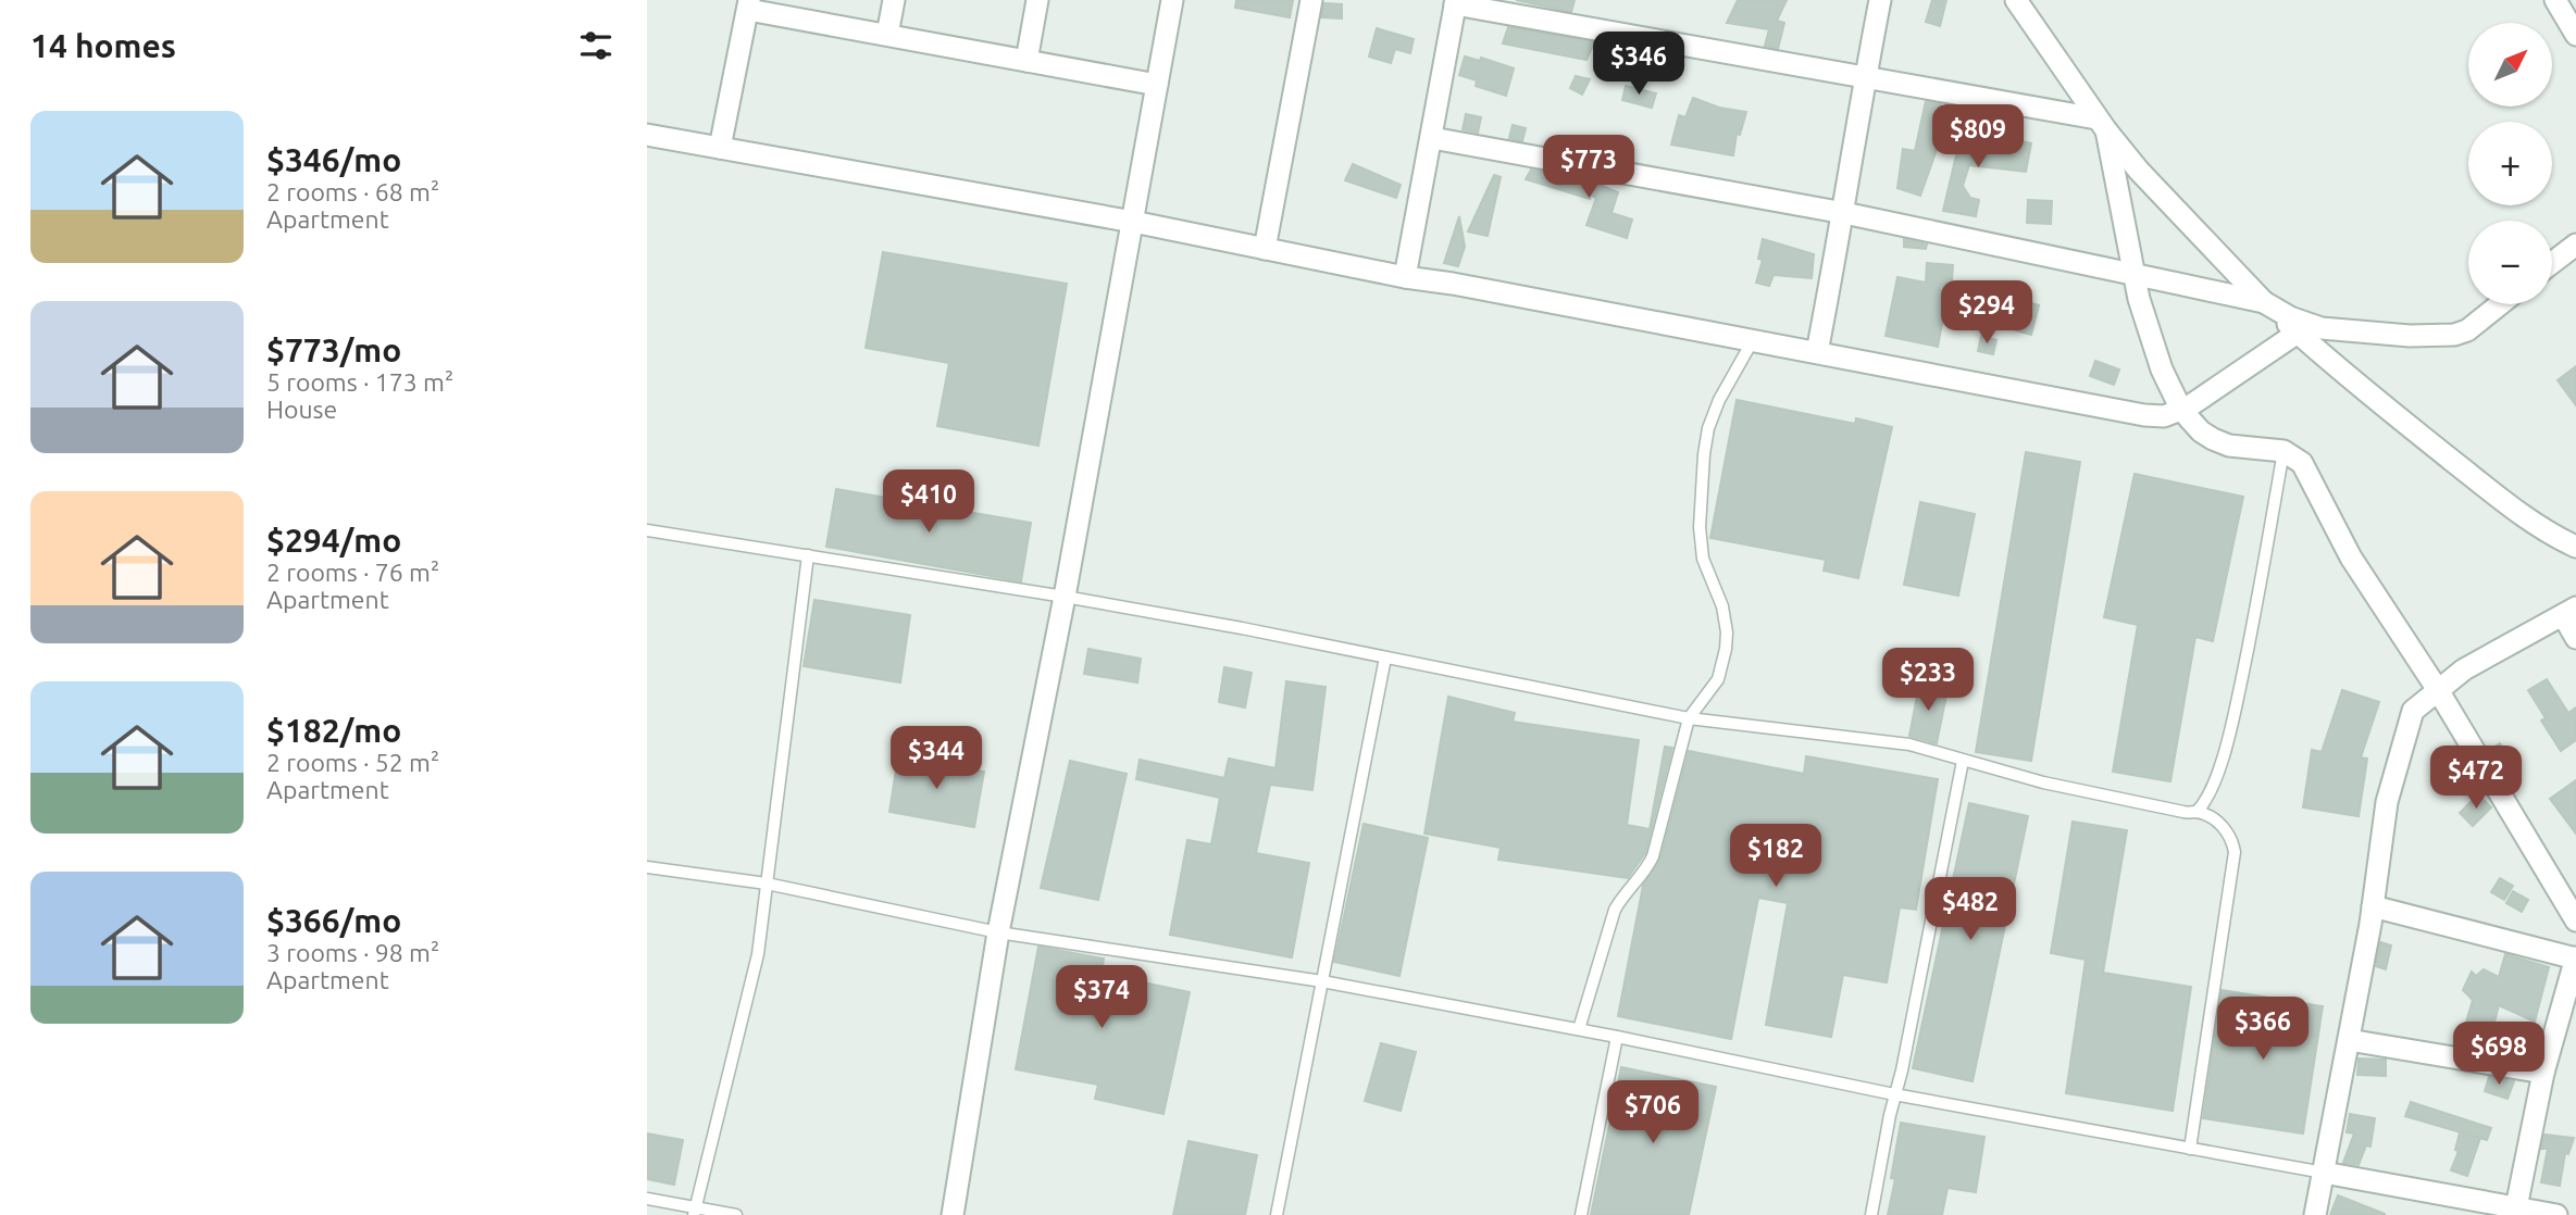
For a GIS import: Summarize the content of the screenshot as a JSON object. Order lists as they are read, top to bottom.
{
  "north": "top right",
  "page": {
    "heading": "14 homes",
    "map_buttons": ["+", "−"],
    "price": [
      "$346",
      "$809",
      "$773",
      "$294",
      "$410",
      "$233",
      "$344",
      "$472",
      "$182",
      "$482",
      "$374",
      "$366",
      "$698",
      "$706"
    ],
    "list": [
      {
        "name": "$346/mo",
        "note": "2 rooms · 68 m² · Apartment"
      },
      {
        "name": "$773/mo",
        "note": "5 rooms · 173 m² · House"
      },
      {
        "name": "$294/mo",
        "note": "2 rooms · 76 m² · Apartment"
      },
      {
        "name": "$182/mo",
        "note": "2 rooms · 52 m² · Apartment"
      },
      {
        "name": "$366/mo",
        "note": "3 rooms · 98 m² · Apartment"
      }
    ]
  }
}
